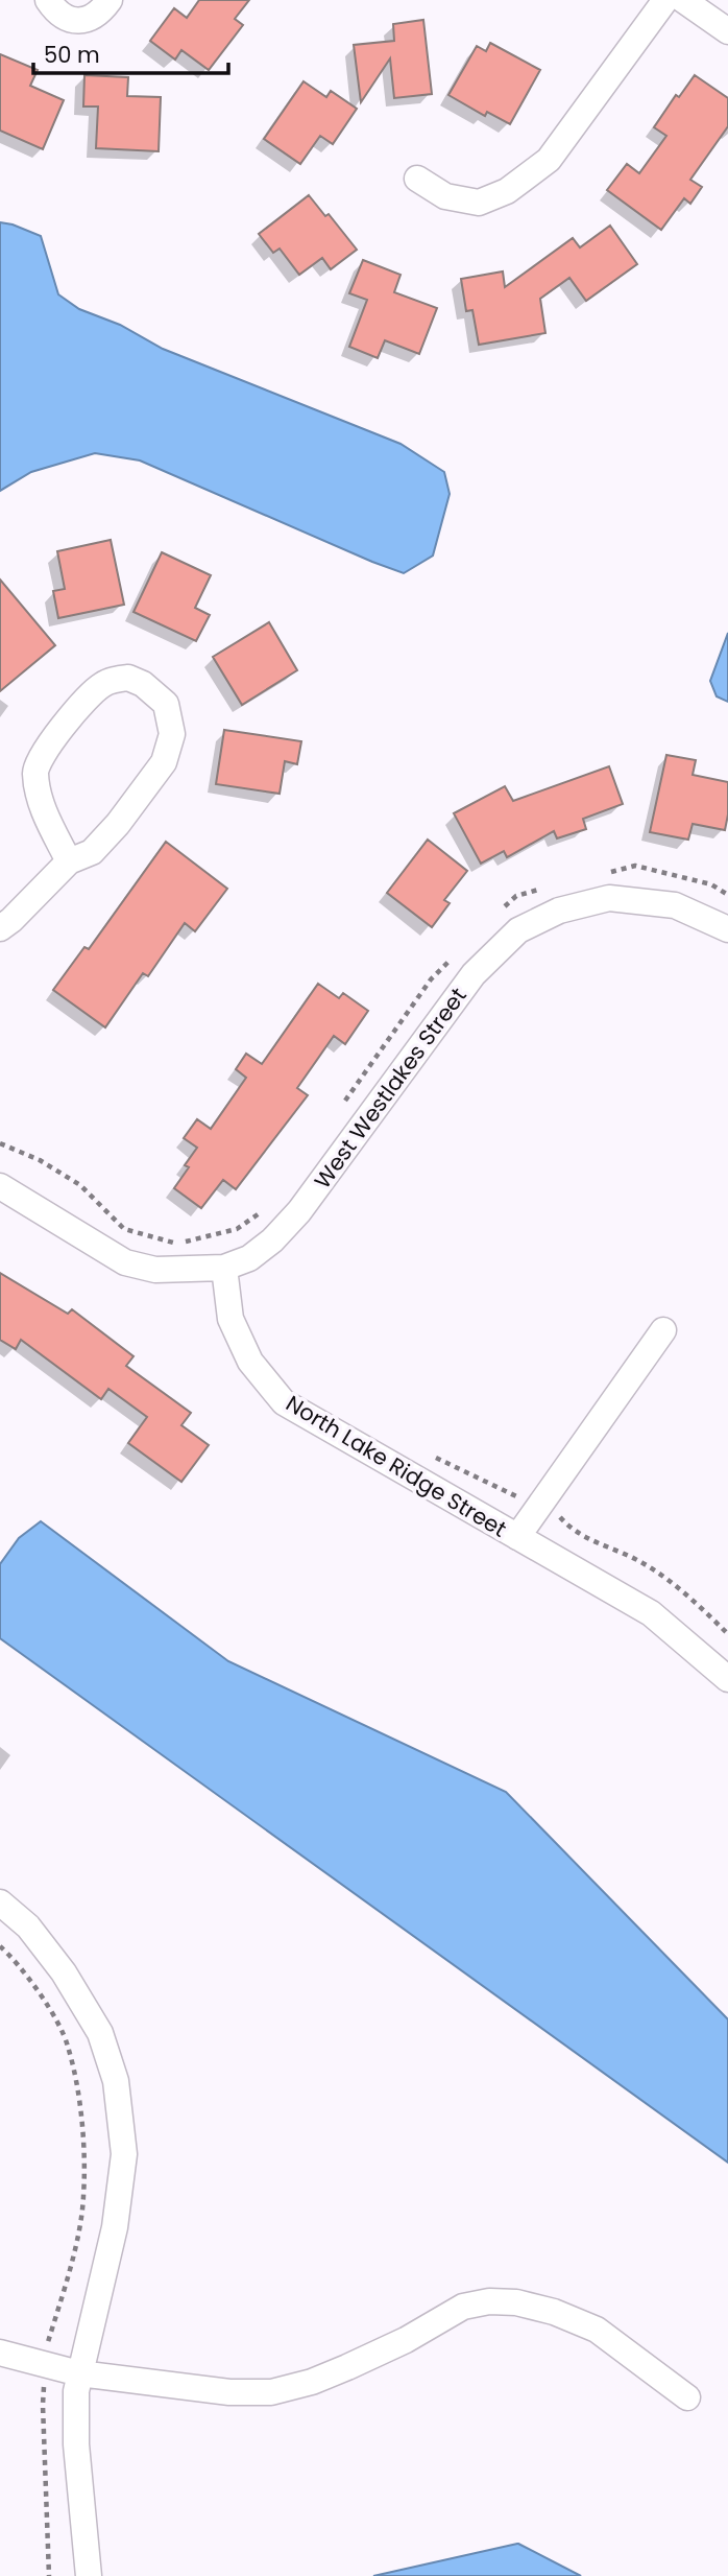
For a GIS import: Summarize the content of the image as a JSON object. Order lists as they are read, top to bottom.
{
  "streets": {
    "street": ["West Westlakes Street", "North Lake Ridge Street"]
  },
  "crossings": [
    ["West Westlakes Street", "North Lake Ridge Street"]
  ],
  "scale_bar": "50 m"
}
